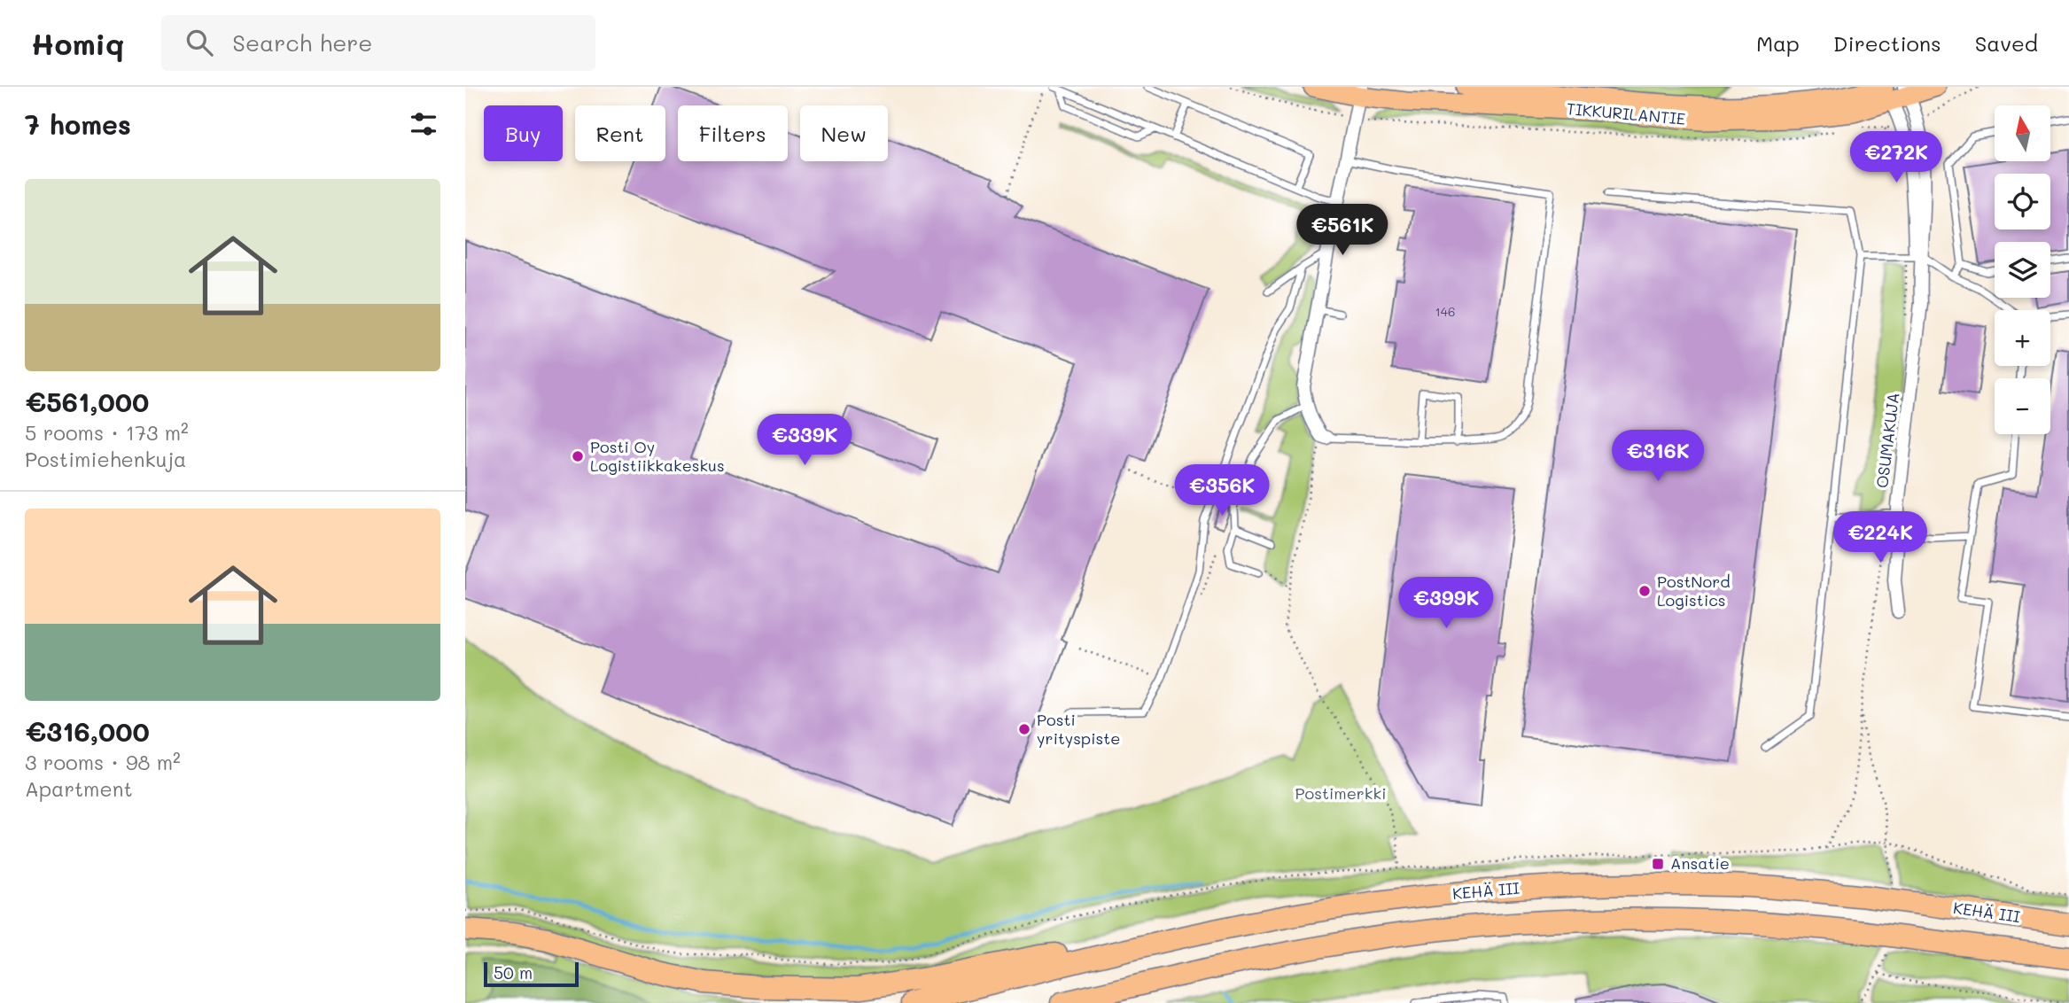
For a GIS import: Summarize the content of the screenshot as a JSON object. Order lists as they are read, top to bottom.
{
  "streets": {
    "highway": ["KEHÄ III"],
    "main road": ["TIKKURILANTIE"],
    "street": ["OSUMAKUJA"]
  },
  "crossings": [
    ["TIKKURILANTIE", "OSUMAKUJA"]
  ],
  "parks": ["Postimerkki"],
  "places": {
    "other": ["Posti Oy Logistiikkakeskus", "PostNord Logistics", "Posti yrityspiste"],
    "transit": ["Ansatie"]
  },
  "house_numbers": ["146"],
  "scale_bar": "50 m",
  "north": "top",
  "page": {
    "header": "Homiq",
    "search": "Search here",
    "nav": ["Map", "Directions", "Saved"],
    "heading": "7 homes",
    "map_buttons": ["+", "−"],
    "chip": [
      "Buy",
      "Rent",
      "Filters",
      "New"
    ],
    "price": [
      "€272K",
      "€561K",
      "€339K",
      "€316K",
      "€356K",
      "€224K",
      "€399K"
    ],
    "list": [
      {
        "name": "€561,000",
        "note": "5 rooms · 173 m² · Postimiehenkuja"
      },
      {
        "name": "€316,000",
        "note": "3 rooms · 98 m² · Apartment"
      }
    ],
    "scale": "50 m"
  }
}
